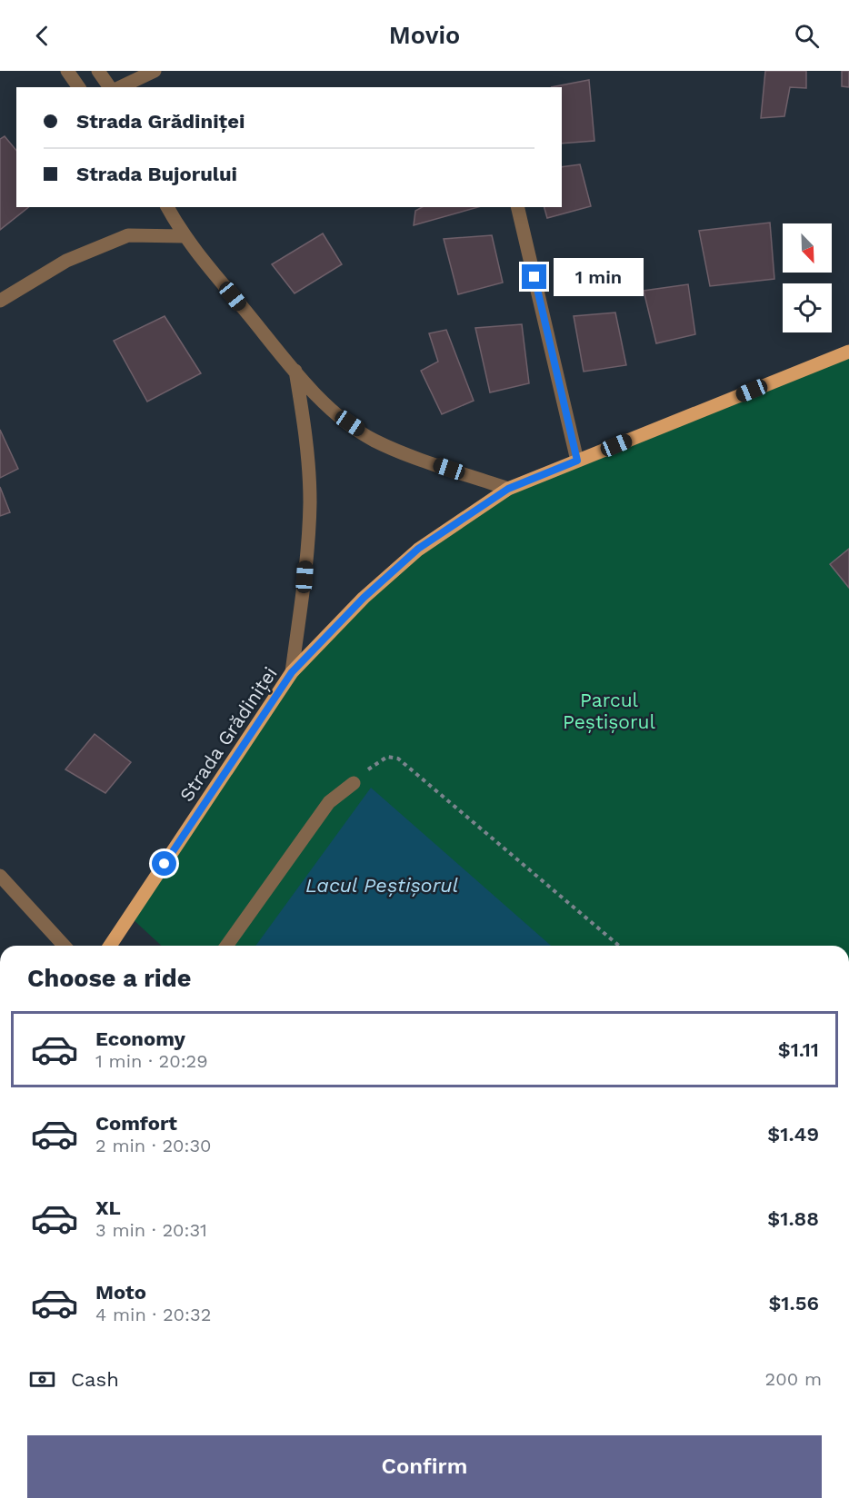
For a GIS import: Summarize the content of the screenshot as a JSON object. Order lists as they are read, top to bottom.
{
  "streets": {
    "main road": ["Strada Grădiniței"]
  },
  "water": ["Lacul Peștișorul"],
  "parks": ["Parcul Peștișorul"],
  "north": "bottom right",
  "page": {
    "header": "Movio",
    "banner": ["Strada Grădiniței", "Strada Bujorului"],
    "bubble": "1 min",
    "heading": "Choose a ride",
    "list": [
      {
        "name": "Economy",
        "note": "1 min · 20:29",
        "value": "$1.11"
      },
      {
        "name": "Comfort",
        "note": "2 min · 20:30",
        "value": "$1.49"
      },
      {
        "name": "XL",
        "note": "3 min · 20:31",
        "value": "$1.88"
      },
      {
        "name": "Moto",
        "note": "4 min · 20:32",
        "value": "$1.56"
      }
    ],
    "pay": ["Cash", "200 m"],
    "buttons": "Confirm"
  }
}
